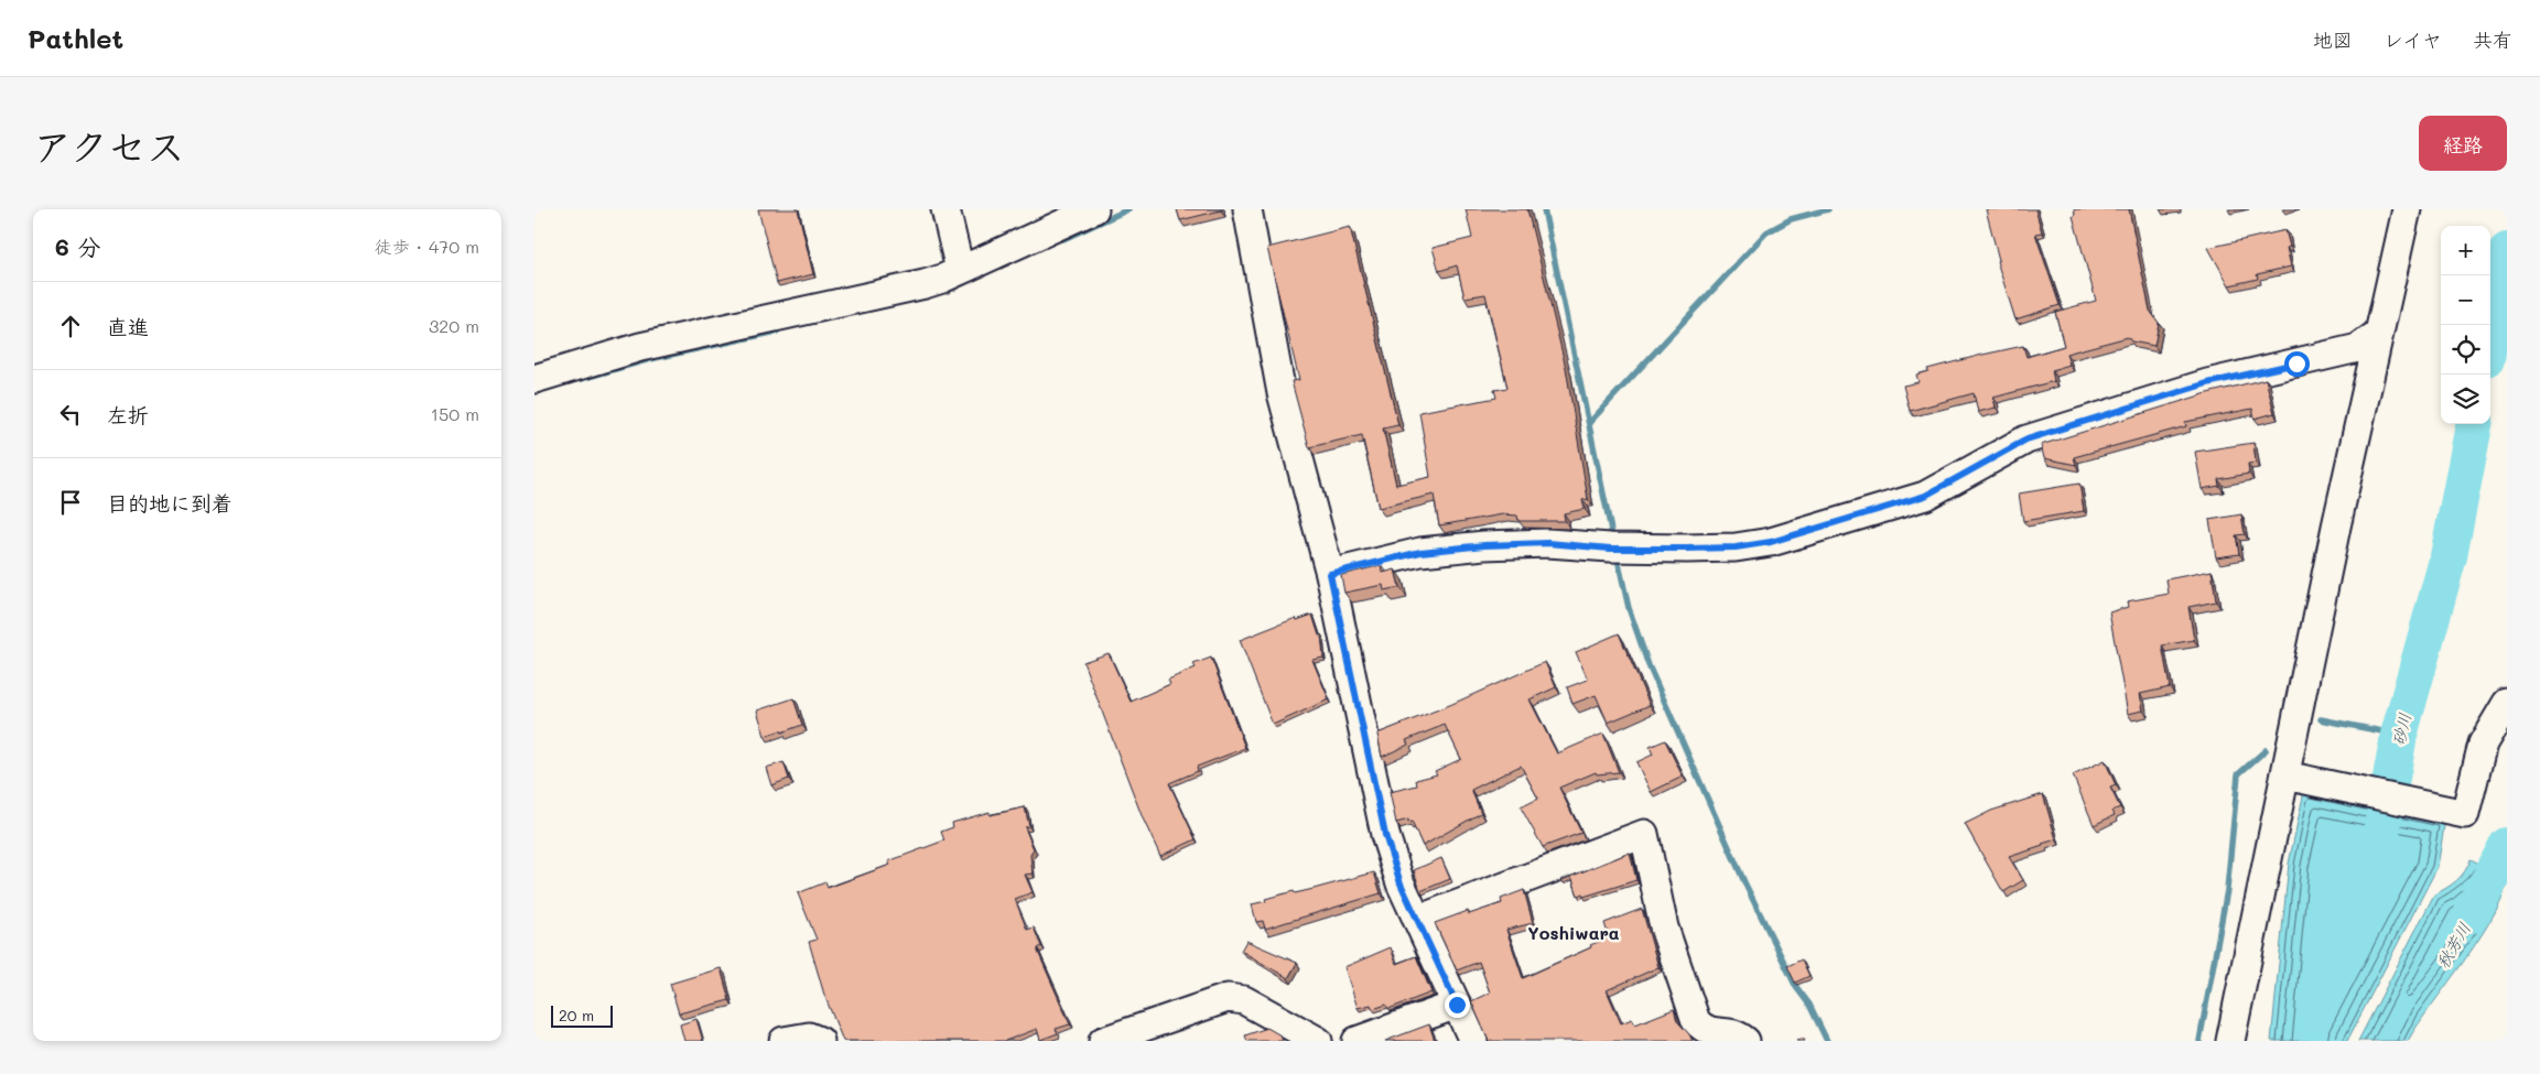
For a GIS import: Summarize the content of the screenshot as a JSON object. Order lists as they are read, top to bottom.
{
  "districts": ["Yoshiwara"],
  "water": ["砂川", "秋芳川"],
  "scale_bar": "20 m",
  "page": {
    "header": "Pathlet",
    "nav": ["地図", "レイヤ", "共有"],
    "title": "アクセス",
    "buttons": "経路",
    "heading": ["6 分", "徒歩 · 470 m"],
    "map_buttons": ["+", "−"],
    "list": [
      ["直進", "320 m"],
      ["左折", "150 m"],
      "目的地に到着"
    ],
    "scale": "20 m"
  }
}
